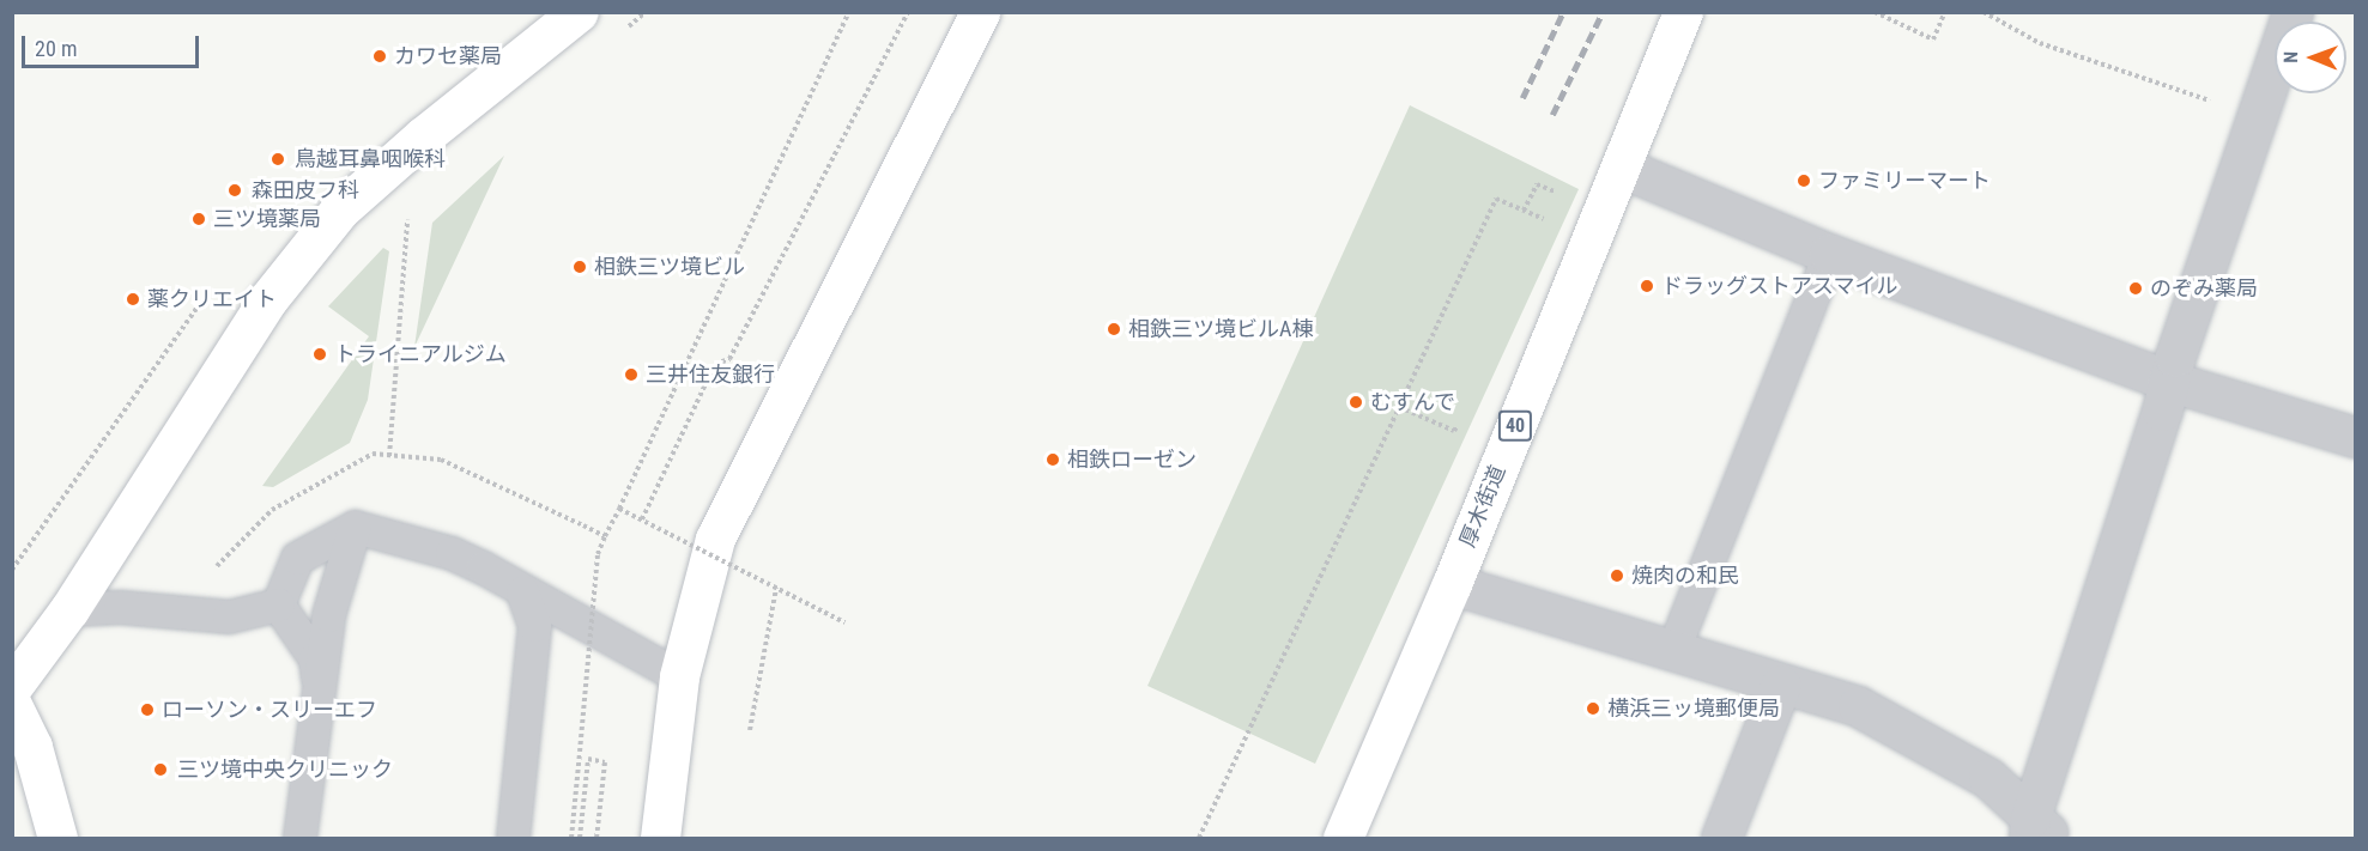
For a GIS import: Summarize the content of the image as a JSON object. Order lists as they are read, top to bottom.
{
  "streets": {
    "street": ["40", "厚木街道"]
  },
  "places": [
    "カワセ薬局",
    "鳥越耳鼻咽喉科",
    "ファミリーマート",
    "森田皮フ科",
    "三ツ境薬局",
    "相鉄三ツ境ビル",
    "ドラッグストアスマイル",
    "のぞみ薬局",
    "薬クリエイト",
    "相鉄三ツ境ビルA棟",
    "トライニアルジム",
    "三井住友銀行",
    "むすんで",
    "相鉄ローゼン",
    "焼肉の和民",
    "横浜三ッ境郵便局",
    "ローソン・スリーエフ",
    "三ツ境中央クリニック"
  ],
  "scale_bar": "20 m",
  "north": "left"
}
